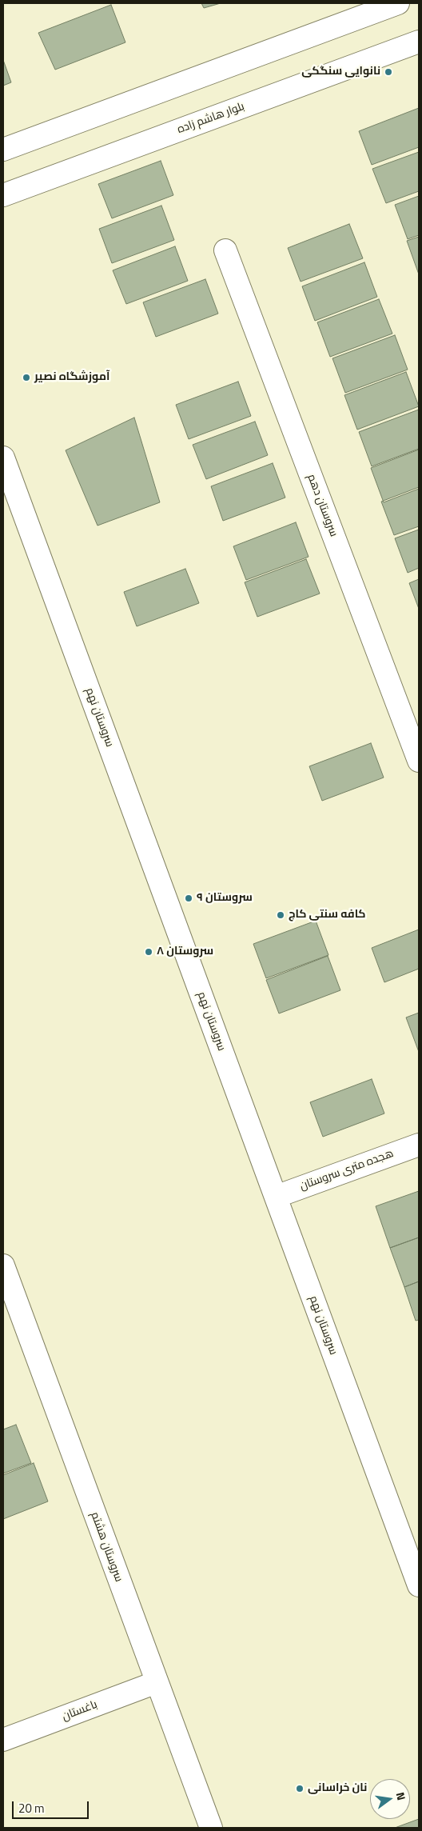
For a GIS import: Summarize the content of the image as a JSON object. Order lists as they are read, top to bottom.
{
  "streets": {
    "street": [
      "بلوار هاشم زاده",
      "سروستان دهم",
      "سروستان نهم",
      "هجده متری سروستان",
      "سروستان هشتم",
      "باغستان"
    ]
  },
  "crossings": [
    ["سروستان نهم", "هجده متری سروستان"],
    ["سروستان هشتم", "باغستان"]
  ],
  "places": [
    "نانوایی سنگکی",
    "آموزشگاه نصیر",
    "سروستان ٩",
    "کافه سنتی کاج",
    "سروستان ٨",
    "نان خراسانی"
  ],
  "scale_bar": "20 m",
  "north": "right"
}
